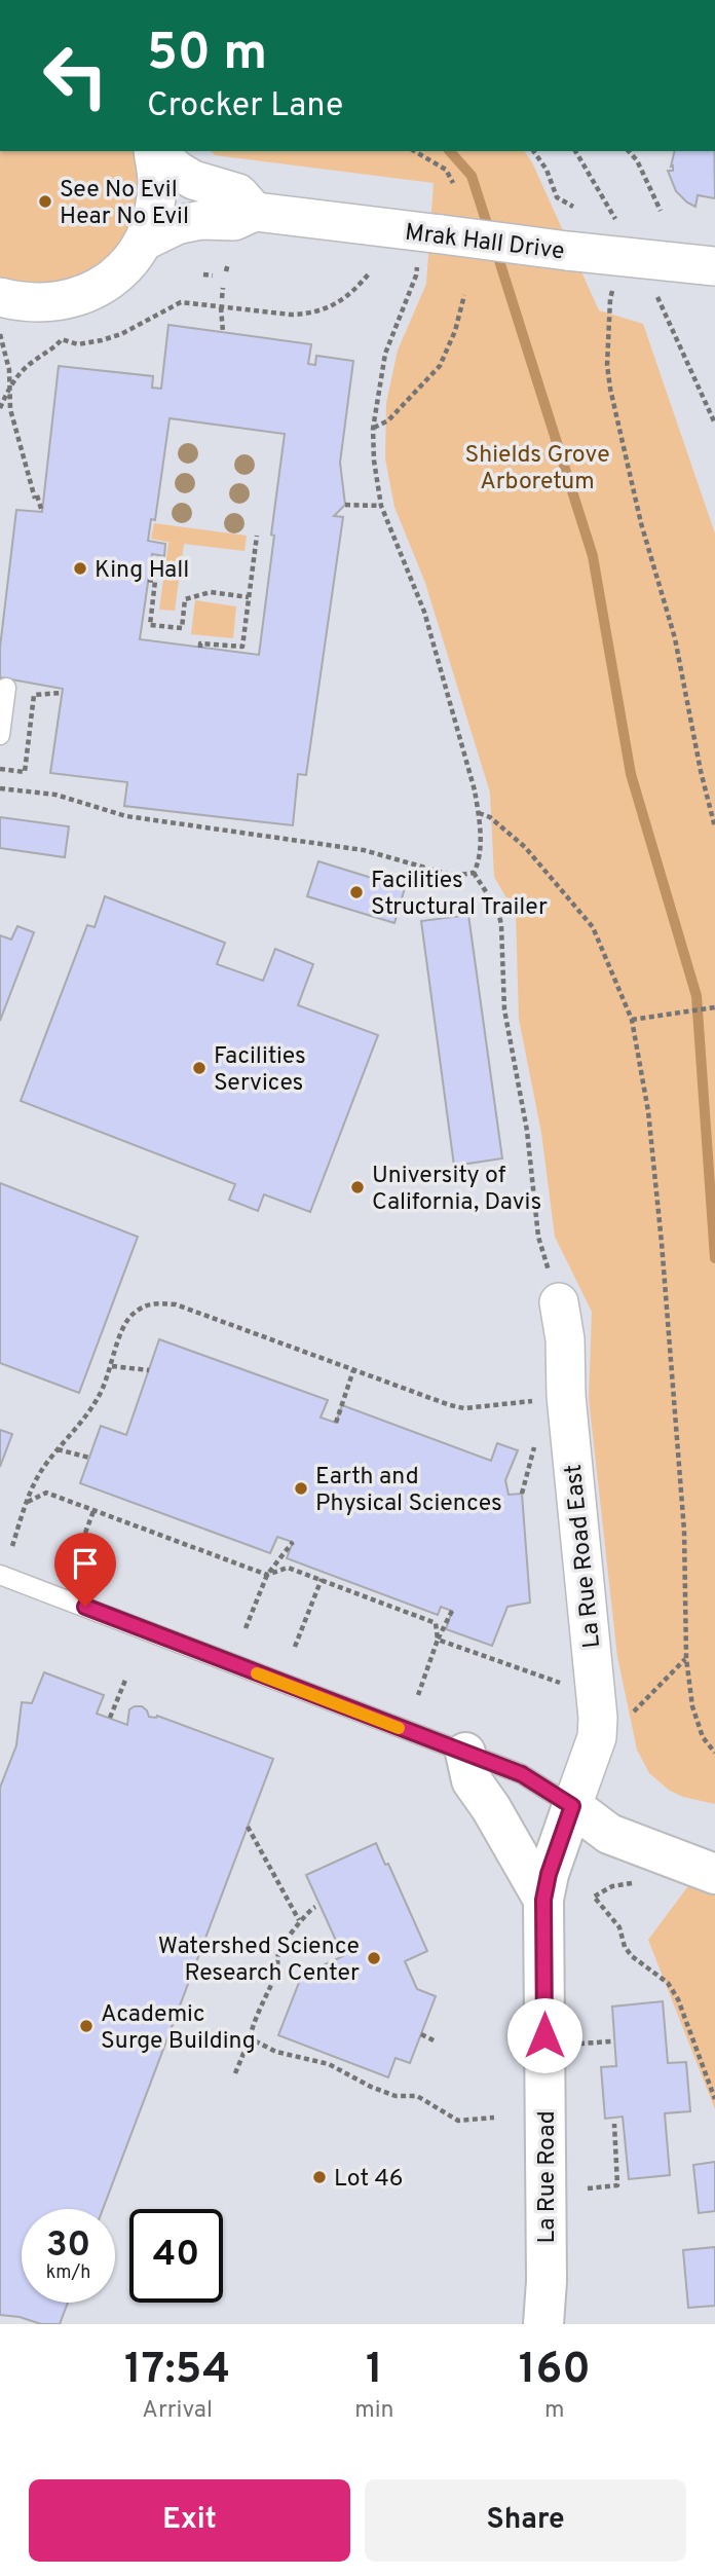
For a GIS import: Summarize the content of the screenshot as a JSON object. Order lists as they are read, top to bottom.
{
  "streets": {
    "street": ["Mrak Hall Drive", "La Rue Road East", "La Rue Road"]
  },
  "crossings": [
    ["La Rue Road East", "La Rue Road"]
  ],
  "parks": ["Shields Grove Arboretum"],
  "places": [
    "See No Evil Hear No Evil",
    "King Hall",
    "Facilities Structural Trailer",
    "Facilities Services",
    "University of California, Davis",
    "Earth and Physical Sciences",
    "Watershed Science Research Center",
    "Academic Surge Building",
    "Lot 46"
  ],
  "page": {
    "turn": ["50 m", "Crocker Lane"],
    "speed": "30 km/h",
    "limit": "40",
    "eta": [
      "17:54",
      "Arrival",
      "1",
      "min",
      "160",
      "m"
    ],
    "buttons": ["Exit", "Share"]
  }
}
